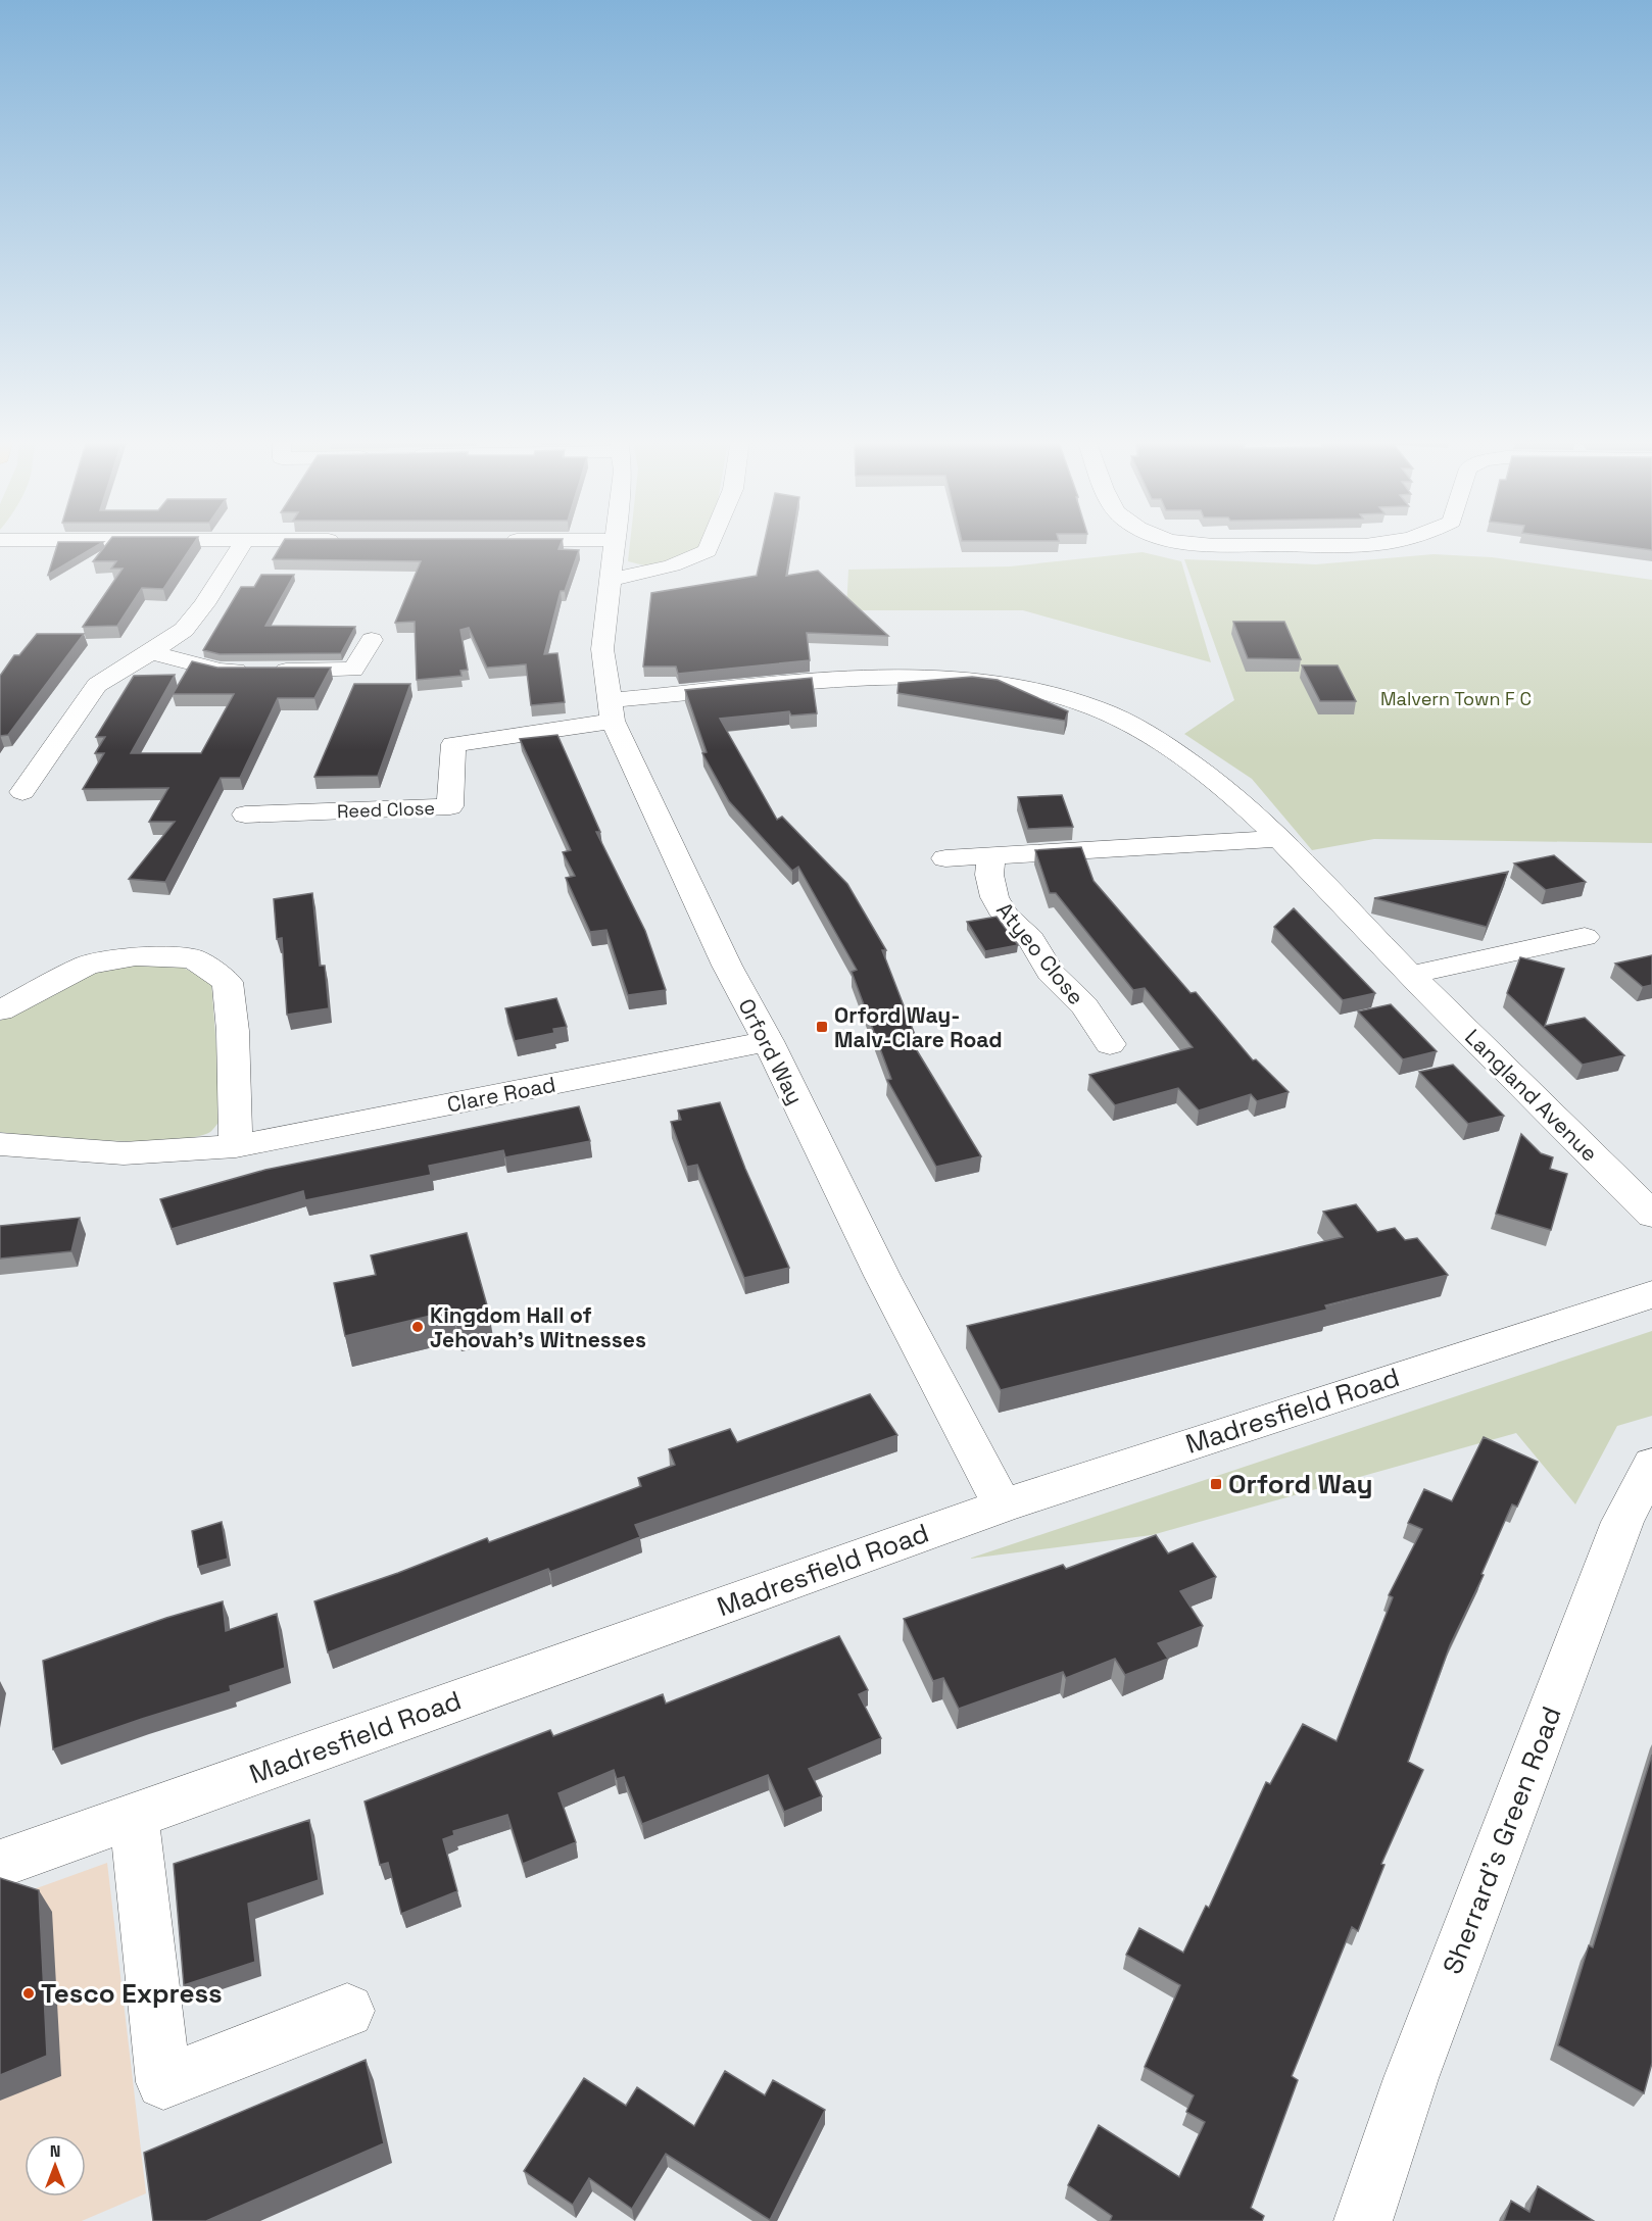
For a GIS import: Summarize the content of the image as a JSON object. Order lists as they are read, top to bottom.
{
  "streets": {
    "street": [
      "Reed Close",
      "Atyeo Close",
      "Orford Way",
      "Clare Road",
      "Langland Avenue",
      "Madresfield Road",
      "Sherrard's Green Road"
    ]
  },
  "crossings": [
    ["Reed Close", "Orford Way"],
    ["Reed Close", "Langland Avenue"],
    ["Orford Way", "Clare Road"],
    ["Orford Way", "Langland Avenue"],
    ["Orford Way", "Madresfield Road"]
  ],
  "parks": ["Malvern Town F C"],
  "places": {
    "transit": ["Orford Way- Malv-Clare Road", "Orford Way"],
    "other": ["Kingdom Hall of Jehovah's Witnesses", "Tesco Express"]
  },
  "north": "top"
}
